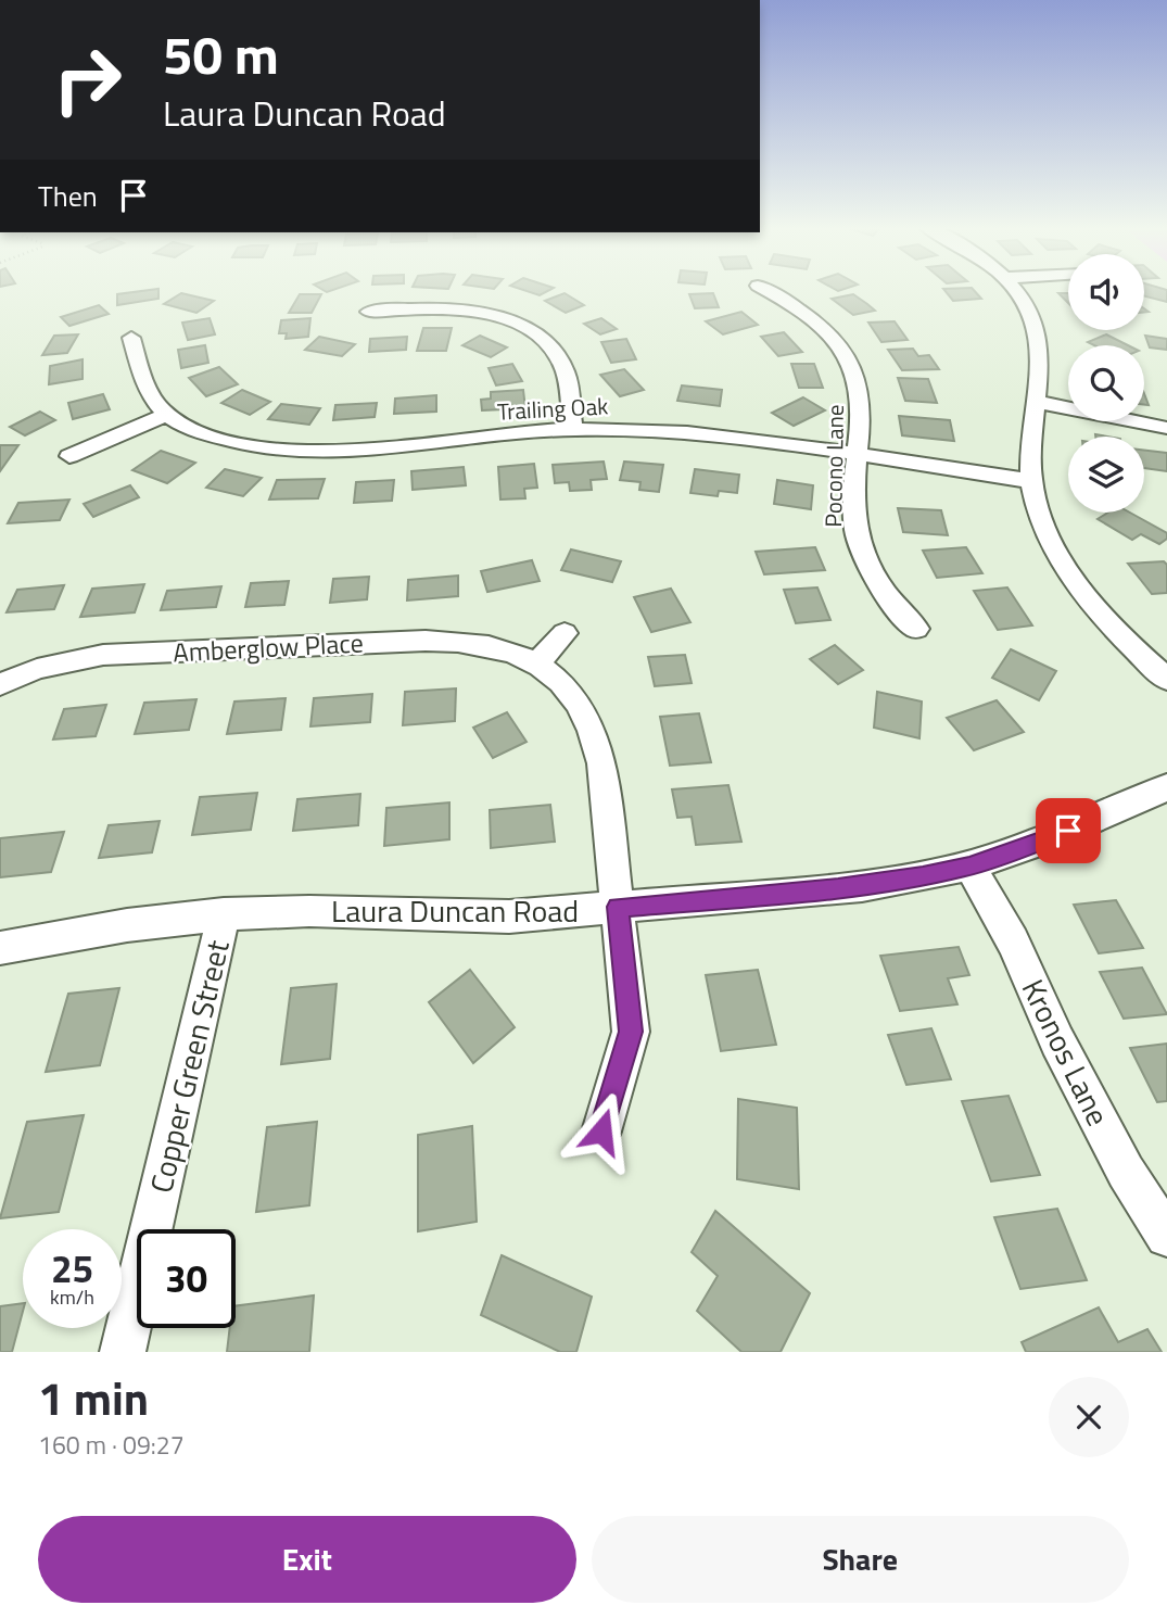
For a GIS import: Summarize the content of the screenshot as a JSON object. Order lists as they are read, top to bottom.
{
  "streets": {
    "street": [
      "Trailing Oak",
      "Pocono Lane",
      "Amberglow Place",
      "Laura Duncan Road",
      "Kronos Lane",
      "Copper Green Street"
    ]
  },
  "crossings": [
    ["Trailing Oak", "Pocono Lane"],
    ["Amberglow Place", "Laura Duncan Road"],
    ["Laura Duncan Road", "Kronos Lane"],
    ["Laura Duncan Road", "Copper Green Street"]
  ],
  "page": {
    "turn": ["50 m", "Laura Duncan Road"],
    "then": "Then",
    "speed": "25 km/h",
    "limit": "30",
    "heading": ["1 min", "160 m · 09:27"],
    "buttons": ["Exit", "Share"]
  }
}
